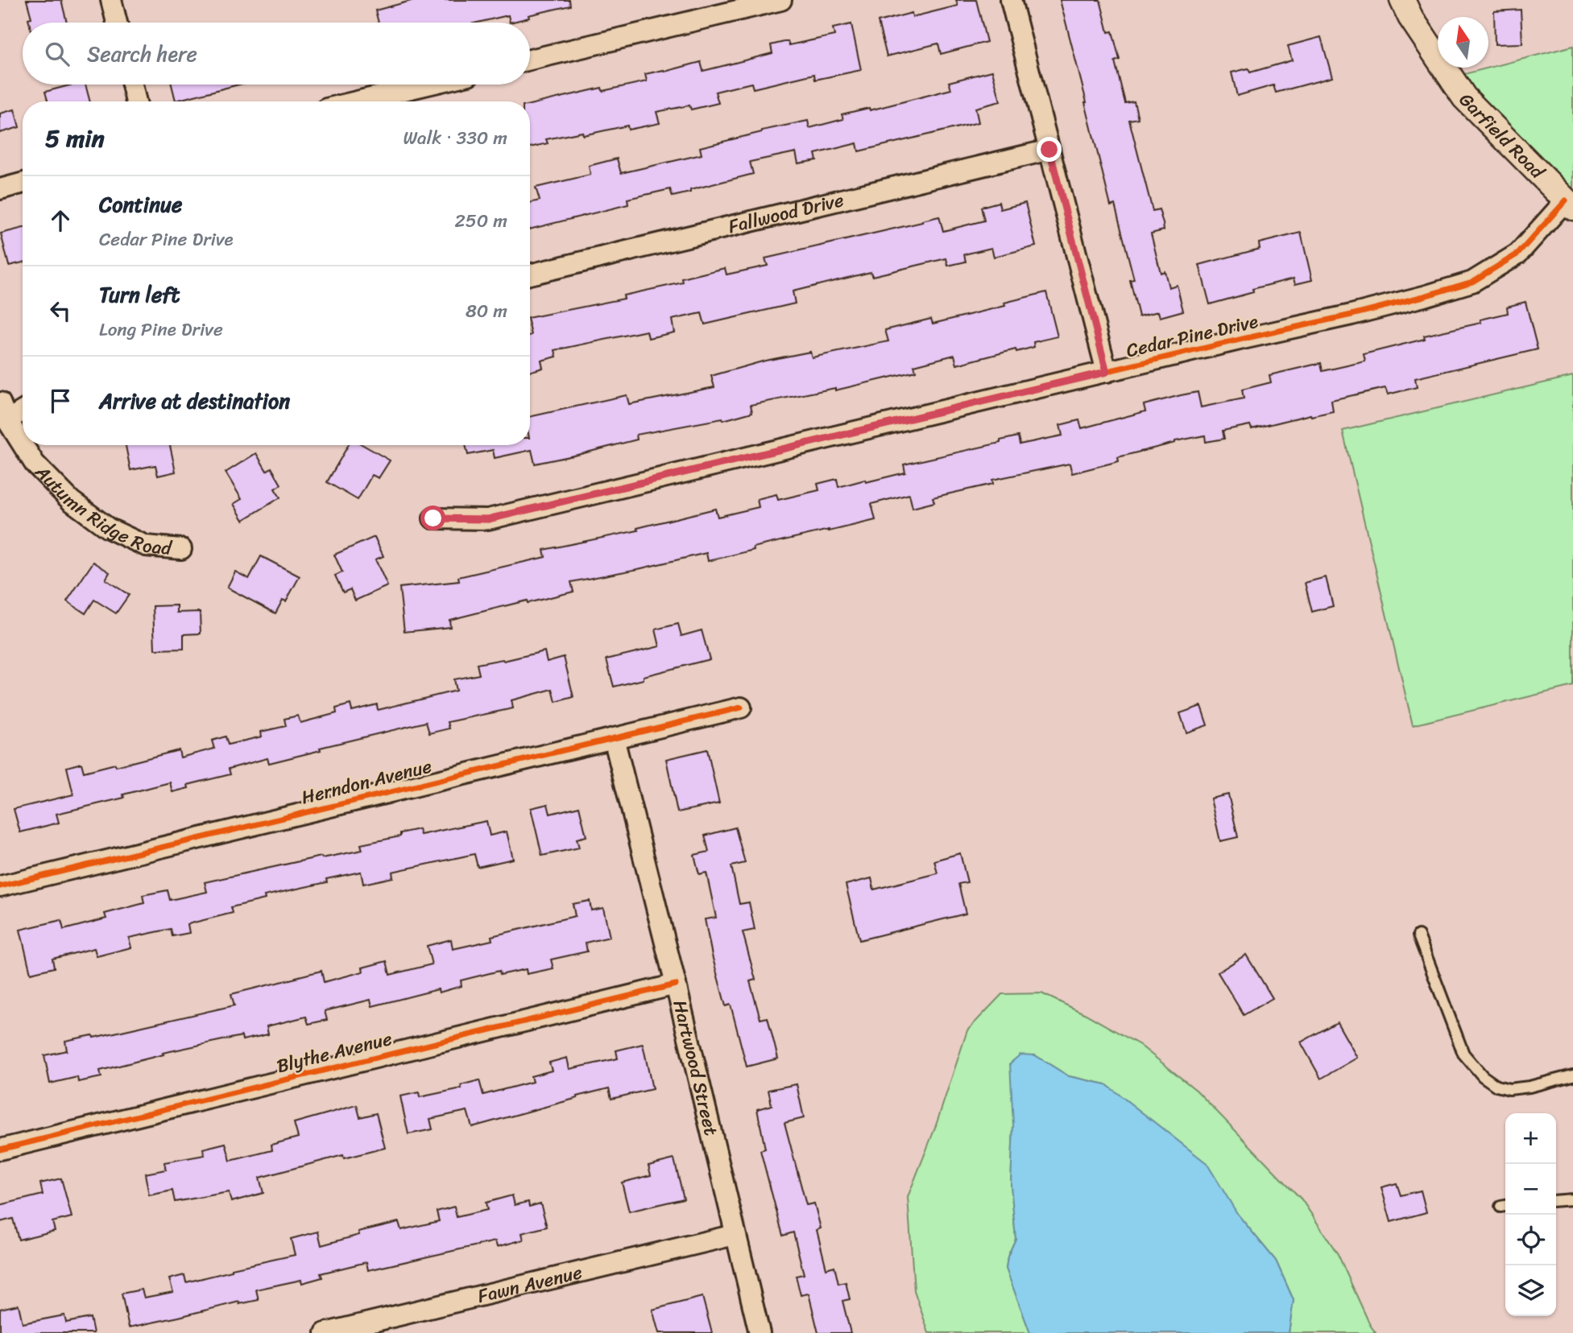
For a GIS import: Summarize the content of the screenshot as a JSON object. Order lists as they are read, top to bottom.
{
  "streets": {
    "street": [
      "Garfield Road",
      "Fallwood Drive",
      "Cedar Pine Drive",
      "Autumn Ridge Road",
      "Herndon Avenue",
      "Blythe Avenue",
      "Hartwood Street",
      "Fawn Avenue"
    ]
  },
  "crossings": [
    ["Garfield Road", "Cedar Pine Drive"],
    ["Herndon Avenue", "Hartwood Street"],
    ["Blythe Avenue", "Hartwood Street"],
    ["Hartwood Street", "Fawn Avenue"]
  ],
  "north": "top",
  "page": {
    "search": "Search here",
    "heading": ["5 min", "Walk · 330 m"],
    "list": [
      ["Continue", "Cedar Pine Drive", "250 m"],
      ["Turn left", "Long Pine Drive", "80 m"],
      "Arrive at destination"
    ],
    "map_buttons": ["+", "−"]
  }
}
